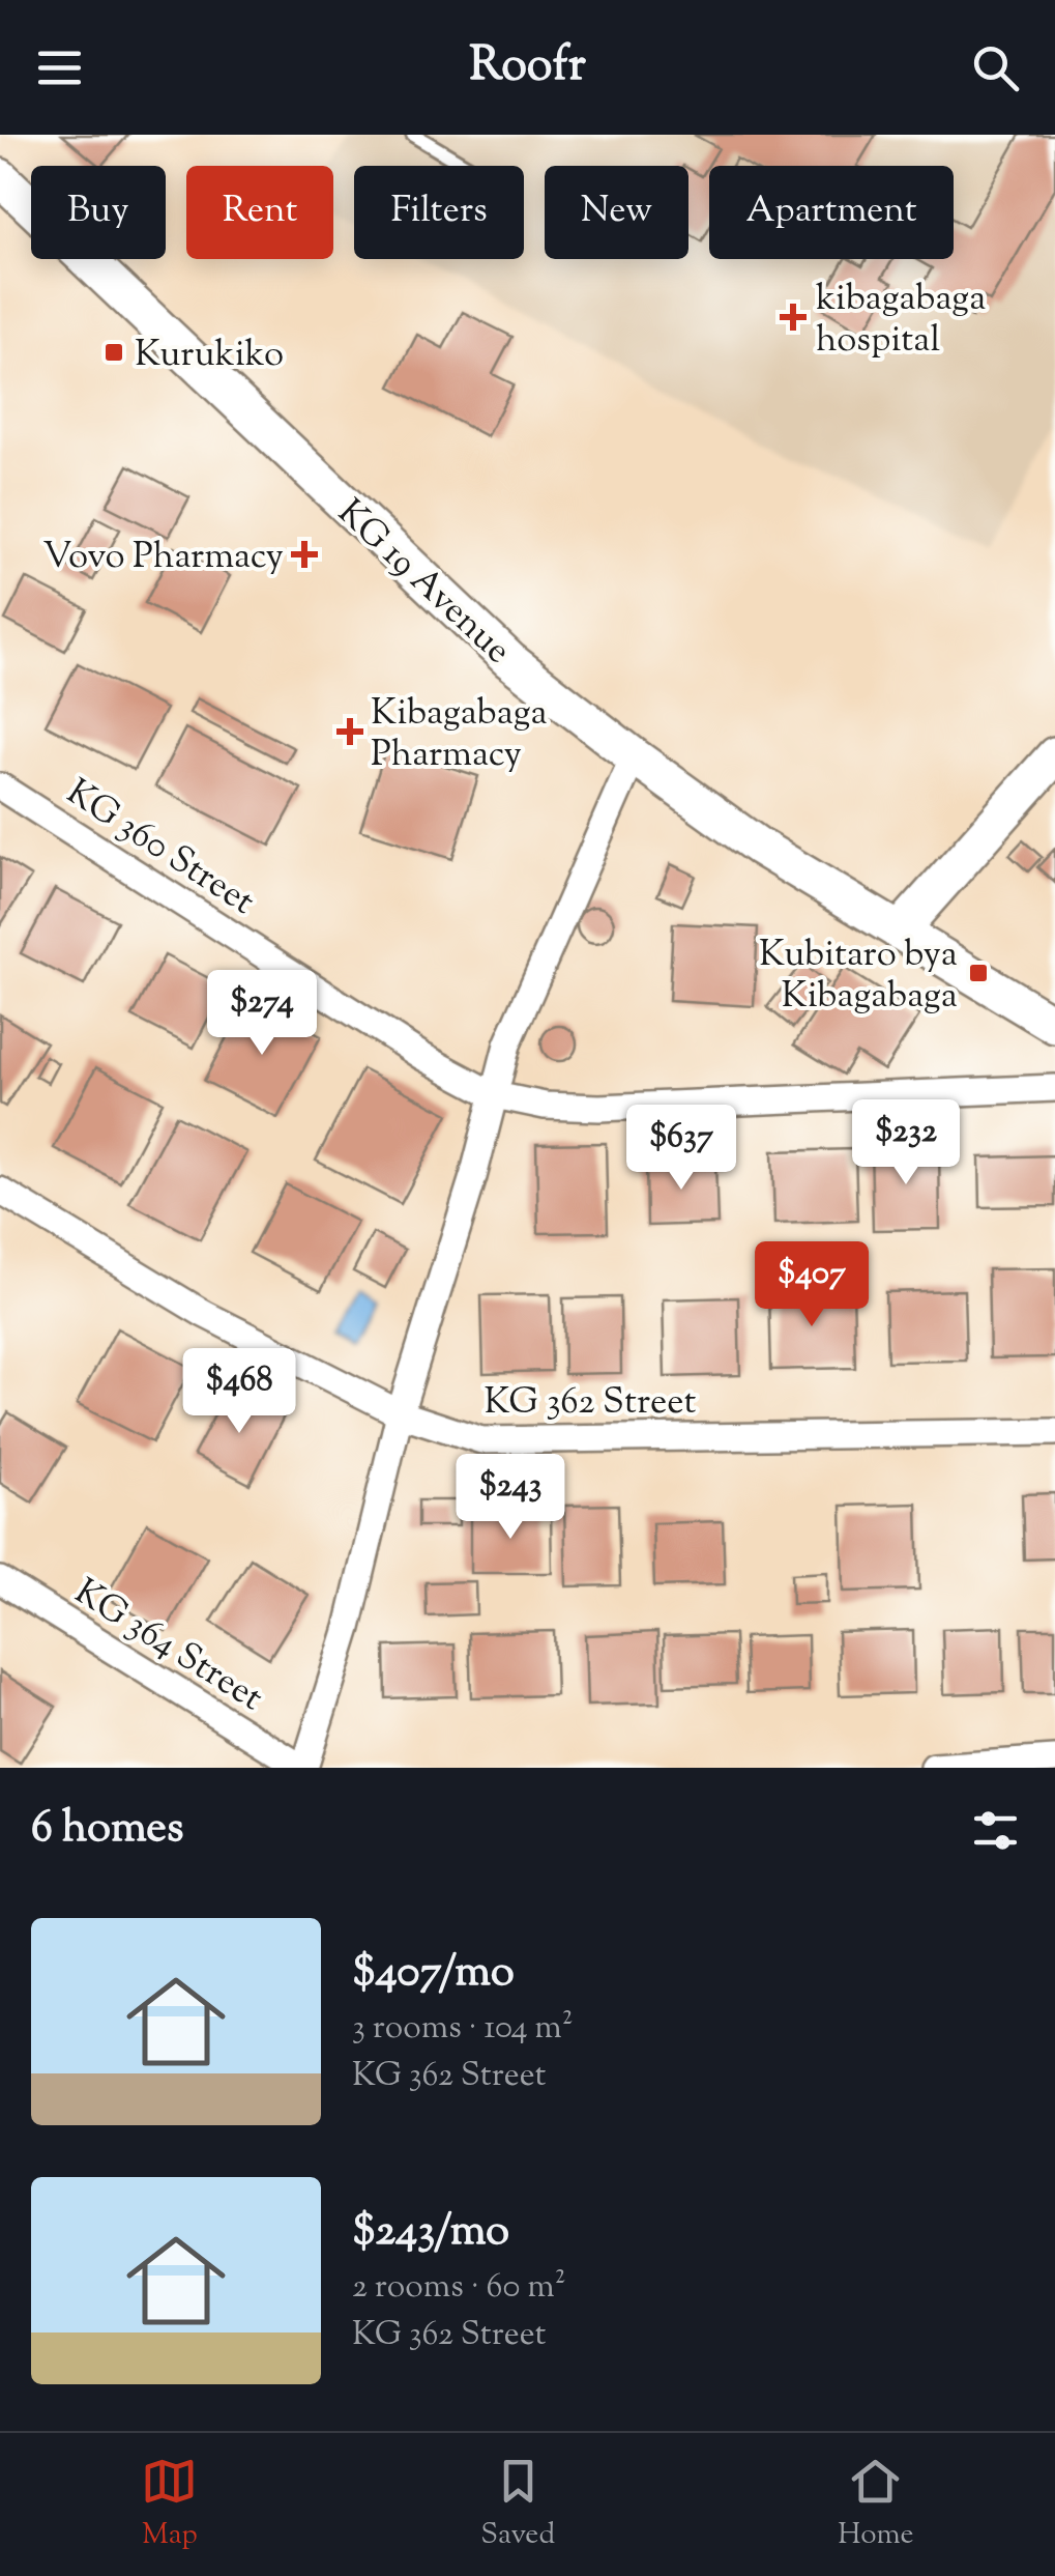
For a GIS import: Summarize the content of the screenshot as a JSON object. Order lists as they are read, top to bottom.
{
  "streets": {
    "main road": ["KG 19 Avenue"],
    "street": ["KG 360 Street", "KG 362 Street", "KG 364 Street"]
  },
  "places": {
    "health": ["kibagabaga hospital", "Vovo Pharmacy", "Kibagabaga Pharmacy"],
    "transit": ["Kurukiko", "Kubitaro bya Kibagabaga"]
  },
  "page": {
    "header": "Roofr",
    "chip": [
      "Buy",
      "Rent",
      "Filters",
      "New",
      "Apartment"
    ],
    "price": [
      "$274",
      "$232",
      "$637",
      "$407",
      "$468",
      "$243"
    ],
    "heading": "6 homes",
    "list": [
      {
        "name": "$407/mo",
        "note": "3 rooms · 104 m² · KG 362 Street"
      },
      {
        "name": "$243/mo",
        "note": "2 rooms · 60 m² · KG 362 Street"
      }
    ],
    "tabs": ["Map", "Saved", "Home"]
  }
}
